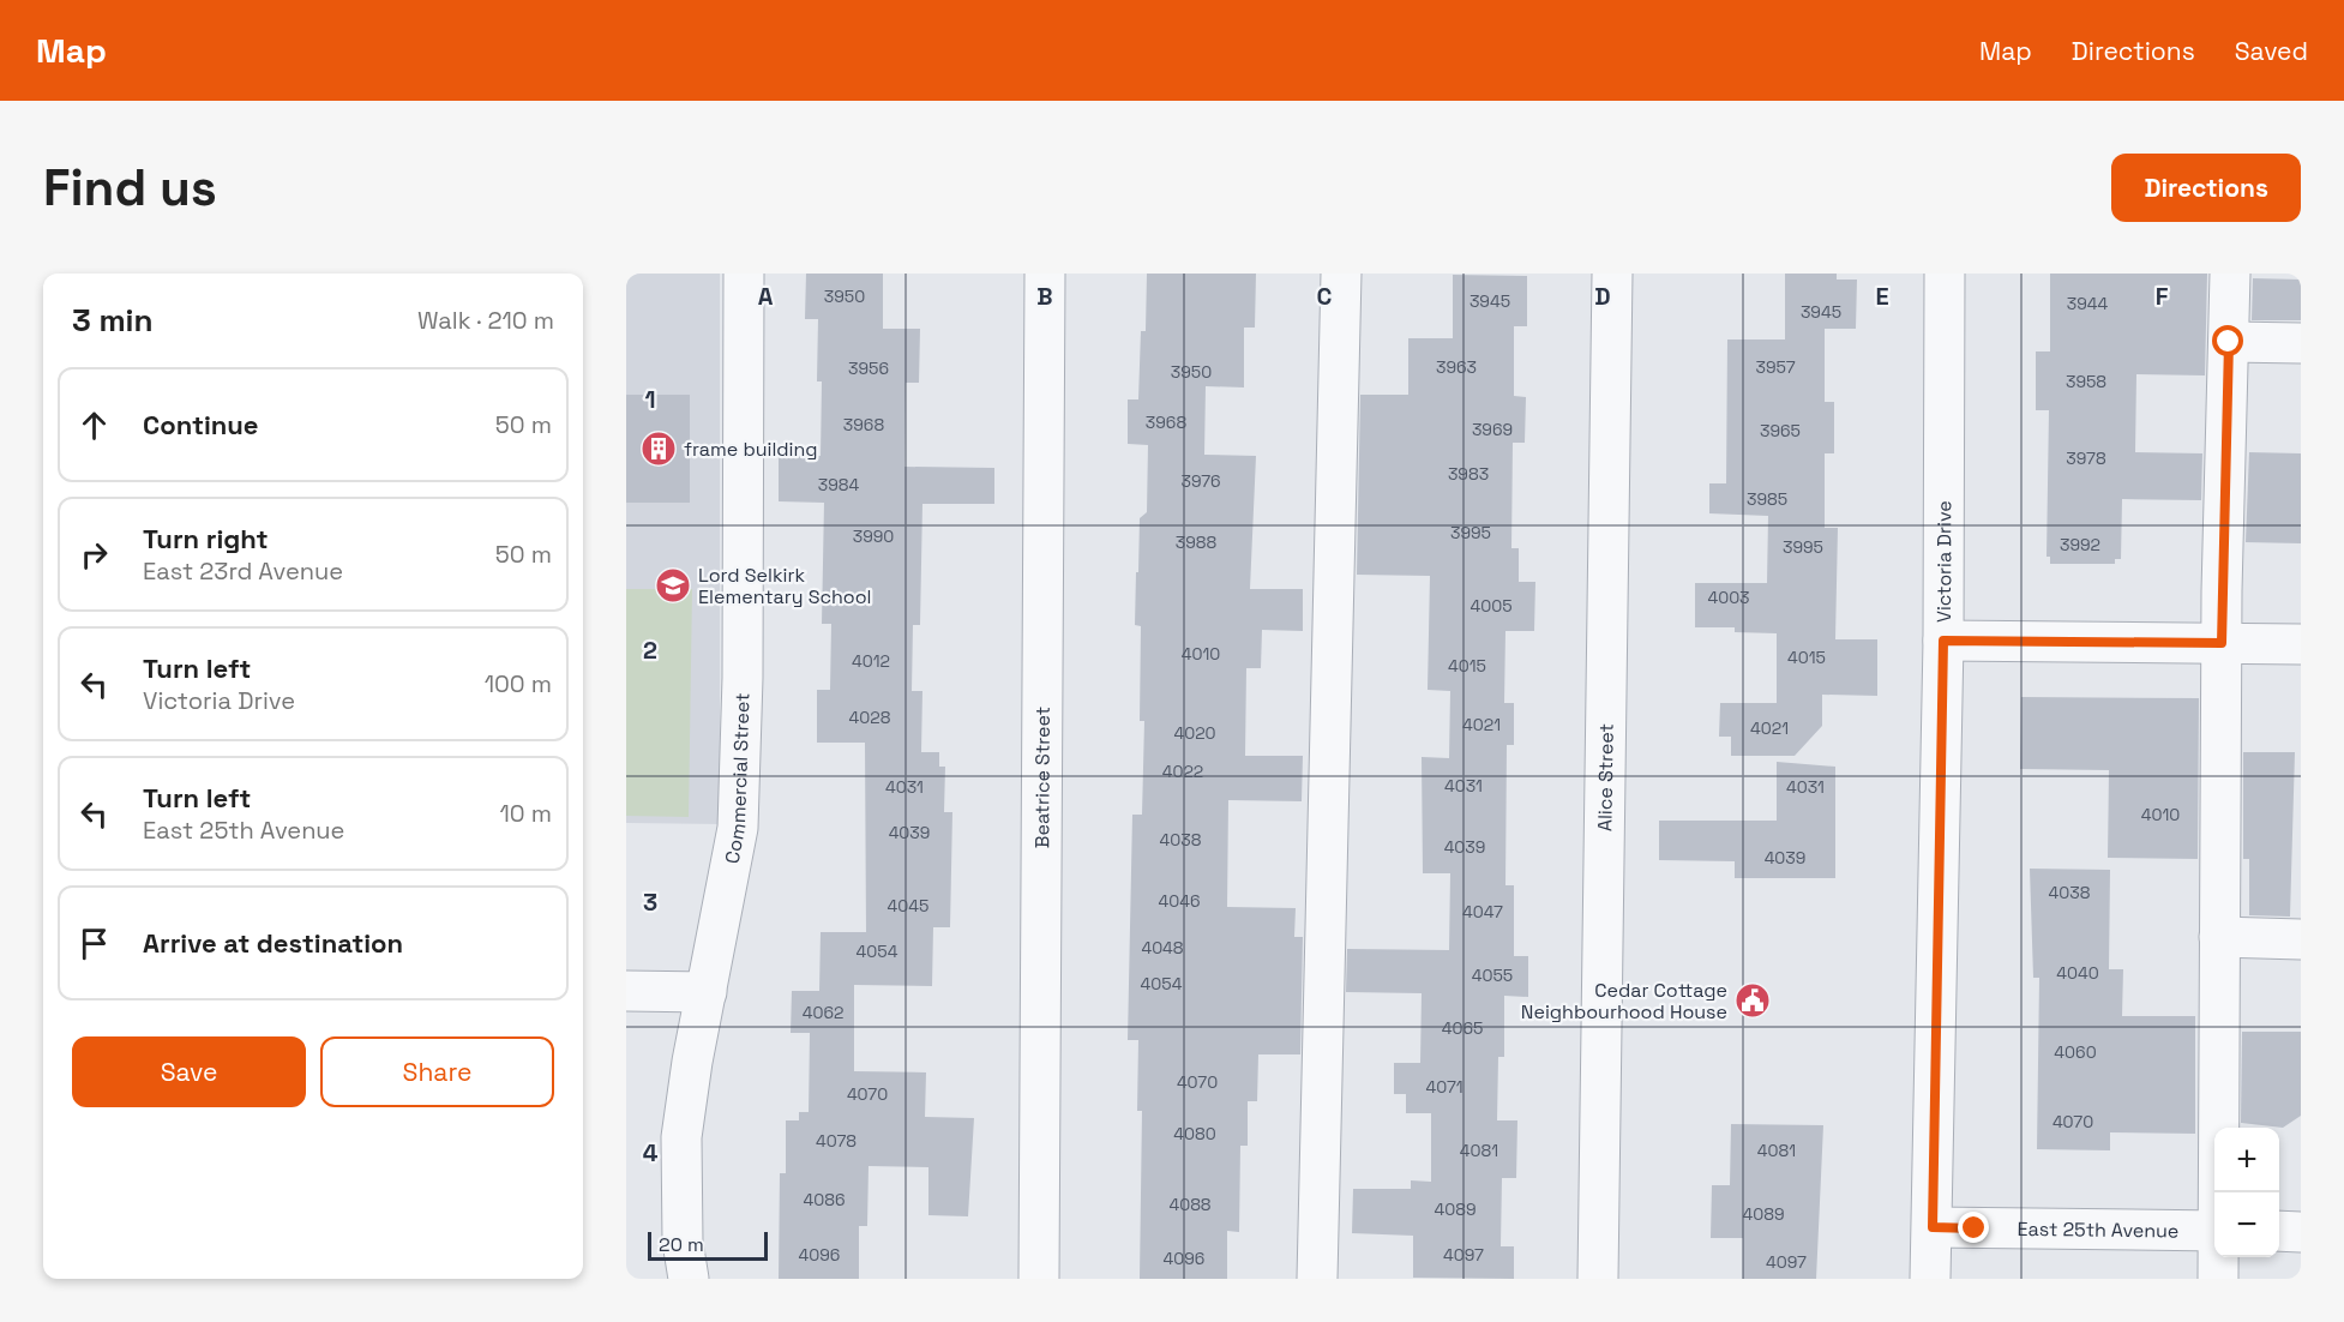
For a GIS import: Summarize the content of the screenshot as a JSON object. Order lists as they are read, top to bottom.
{
  "streets": {
    "street": [
      "Victoria Drive",
      "Beatrice Street",
      "Alice Street",
      "Commercial Street",
      "East 25th Avenue"
    ]
  },
  "crossings": [
    ["Victoria Drive", "East 25th Avenue"]
  ],
  "places": {
    "building": ["frame building"],
    "school or university": ["Lord Selkirk Elementary School"],
    "public building": ["Cedar Cottage Neighbourhood House"]
  },
  "house_numbers": [
    "3950",
    "3945",
    "3944",
    "3945",
    "3963",
    "3957",
    "3956",
    "3950",
    "3958",
    "3968",
    "3968",
    "3969",
    "3965",
    "3978",
    "3983",
    "3976",
    "3984",
    "3985",
    "3995",
    "3990",
    "3988",
    "3992",
    "3995",
    "4003",
    "4005",
    "4010",
    "4015",
    "4012",
    "4015",
    "4028",
    "4021",
    "4021",
    "4020",
    "4022",
    "4031",
    "4031",
    "4031",
    "4010",
    "4039",
    "4038",
    "4039",
    "4039",
    "4038",
    "4046",
    "4045",
    "4047",
    "4048",
    "4054",
    "4040",
    "4055",
    "4054",
    "4062",
    "4065",
    "4060",
    "4070",
    "4071",
    "4070",
    "4070",
    "4080",
    "4078",
    "4081",
    "4081",
    "4086",
    "4088",
    "4089",
    "4089",
    "4096",
    "4097",
    "4096",
    "4097"
  ],
  "scale_bar": "20 m",
  "page": {
    "header": "Map",
    "nav": ["Map", "Directions", "Saved"],
    "buttons": [
      "Directions",
      ["Save", "Share"]
    ],
    "title": "Find us",
    "heading": ["3 min", "Walk · 210 m"],
    "list": [
      ["Continue", "50 m"],
      ["Turn right", "East 23rd Avenue", "50 m"],
      ["Turn left", "Victoria Drive", "100 m"],
      ["Turn left", "East 25th Avenue", "10 m"],
      "Arrive at destination"
    ],
    "map_buttons": ["+", "−"],
    "scale": "20 m"
  },
  "grid": {
    "columns": [
      "A",
      "B",
      "C",
      "D",
      "E",
      "F"
    ],
    "rows": [
      "1",
      "2",
      "3",
      "4"
    ]
  }
}
